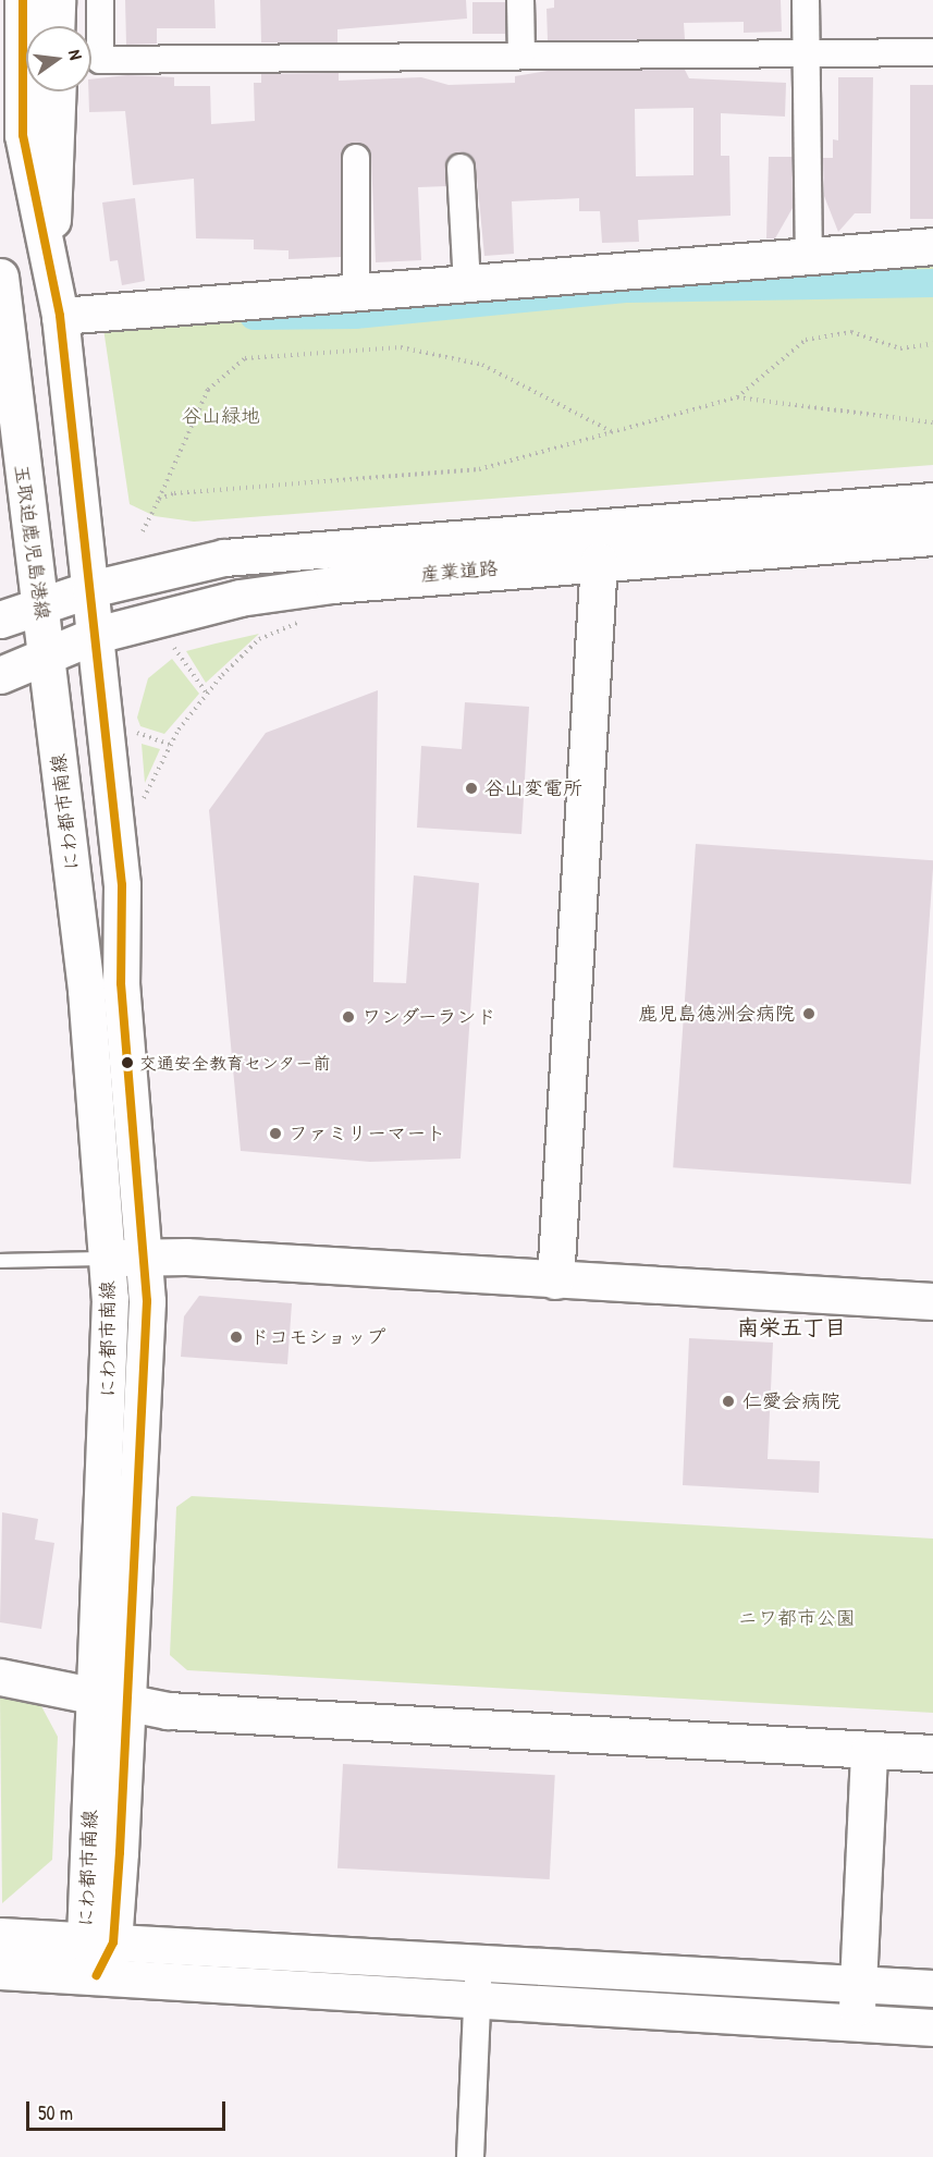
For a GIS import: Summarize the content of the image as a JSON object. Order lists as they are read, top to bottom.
{
  "streets": {
    "street": ["玉取迫鹿児島港線", "産業道路", "にわ都市南線"]
  },
  "crossings": [
    ["玉取迫鹿児島港線", "産業道路"],
    ["玉取迫鹿児島港線", "にわ都市南線"],
    ["産業道路", "にわ都市南線"]
  ],
  "districts": ["南栄五丁目"],
  "parks": ["谷山緑地", "ニワ都市公園"],
  "places": [
    "谷山変電所",
    "鹿児島徳洲会病院",
    "ワンダーランド",
    "交通安全教育センター前",
    "ファミリーマート",
    "ドコモショップ",
    "仁愛会病院"
  ],
  "scale_bar": "50 m",
  "north": "right"
}
